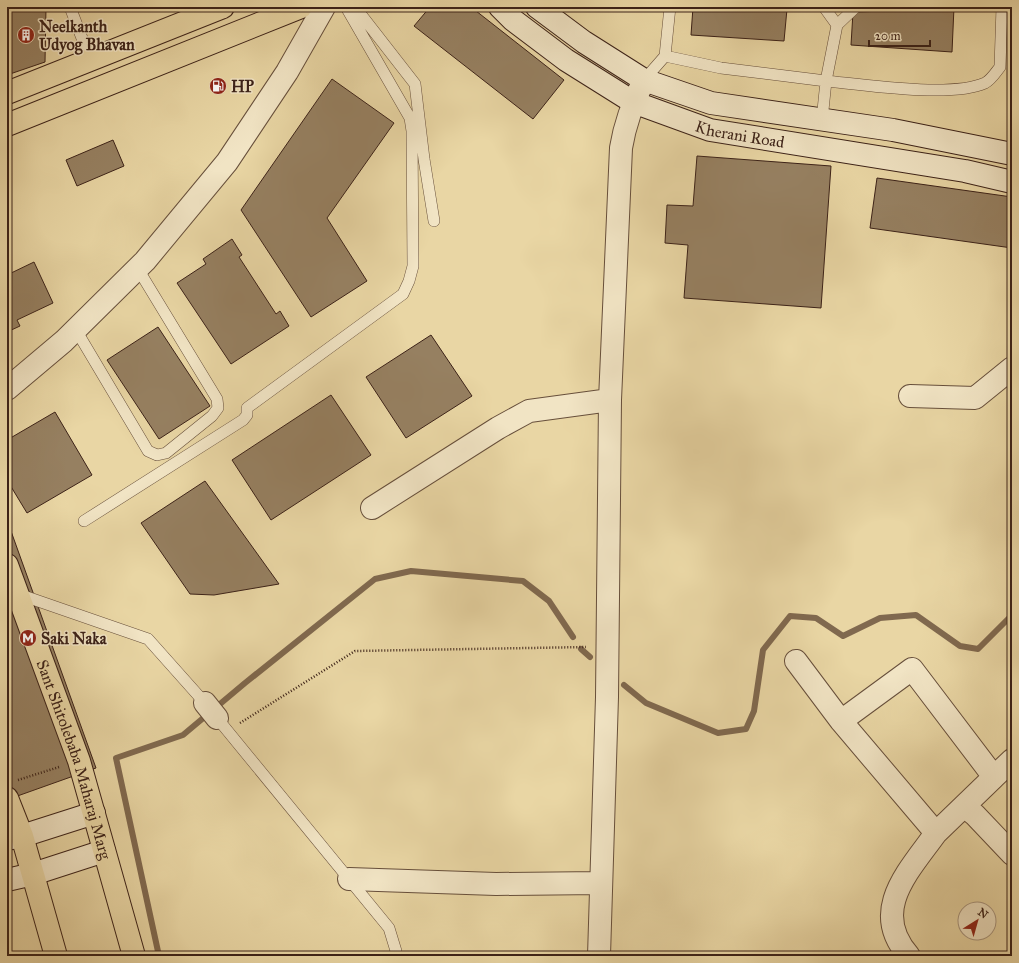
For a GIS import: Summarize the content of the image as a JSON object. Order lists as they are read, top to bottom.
{
  "streets": {
    "main road": ["Sant Shitolebaba Maharaj Marg"],
    "street": ["Kherani Road"]
  },
  "places": {
    "building": ["Neelkanth Udyog Bhavan"],
    "fuel station": ["HP"],
    "metro station": ["Saki Naka"]
  },
  "scale_bar": "20 m",
  "north": "top right"
}
